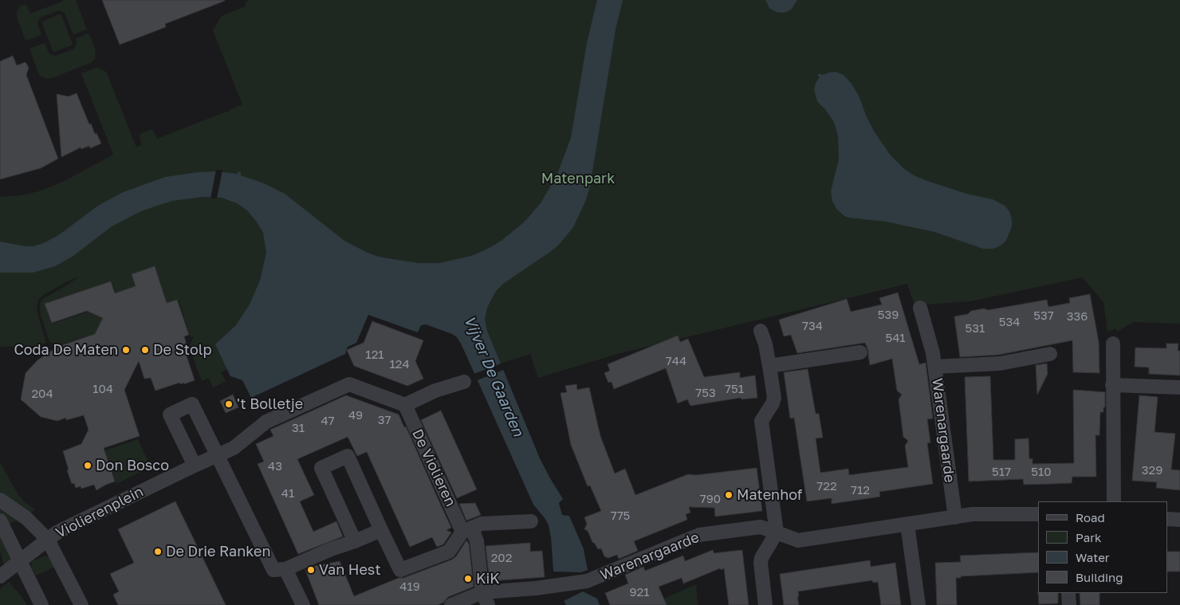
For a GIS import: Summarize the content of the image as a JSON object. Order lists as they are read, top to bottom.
{
  "streets": {
    "street": ["Warenargaarde", "De Violieren", "Violierenplein"]
  },
  "crossings": [
    ["Warenargaarde", "De Violieren"]
  ],
  "water": ["Vijver De Gaarden"],
  "parks": ["Matenpark"],
  "places": [
    "Coda De Maten",
    "De Stolp",
    "'t Bolletje",
    "Don Bosco",
    "Matenhof",
    "De Drie Ranken",
    "Van Hest",
    "KiK"
  ],
  "house_numbers": [
    "539",
    "537",
    "336",
    "534",
    "734",
    "531",
    "541",
    "121",
    "744",
    "124",
    "104",
    "751",
    "753",
    "204",
    "49",
    "37",
    "47",
    "31",
    "43",
    "329",
    "517",
    "510",
    "722",
    "712",
    "41",
    "790",
    "775",
    "202",
    "419",
    "921"
  ],
  "legend": [
    "Road",
    "Park",
    "Water",
    "Building"
  ]
}
